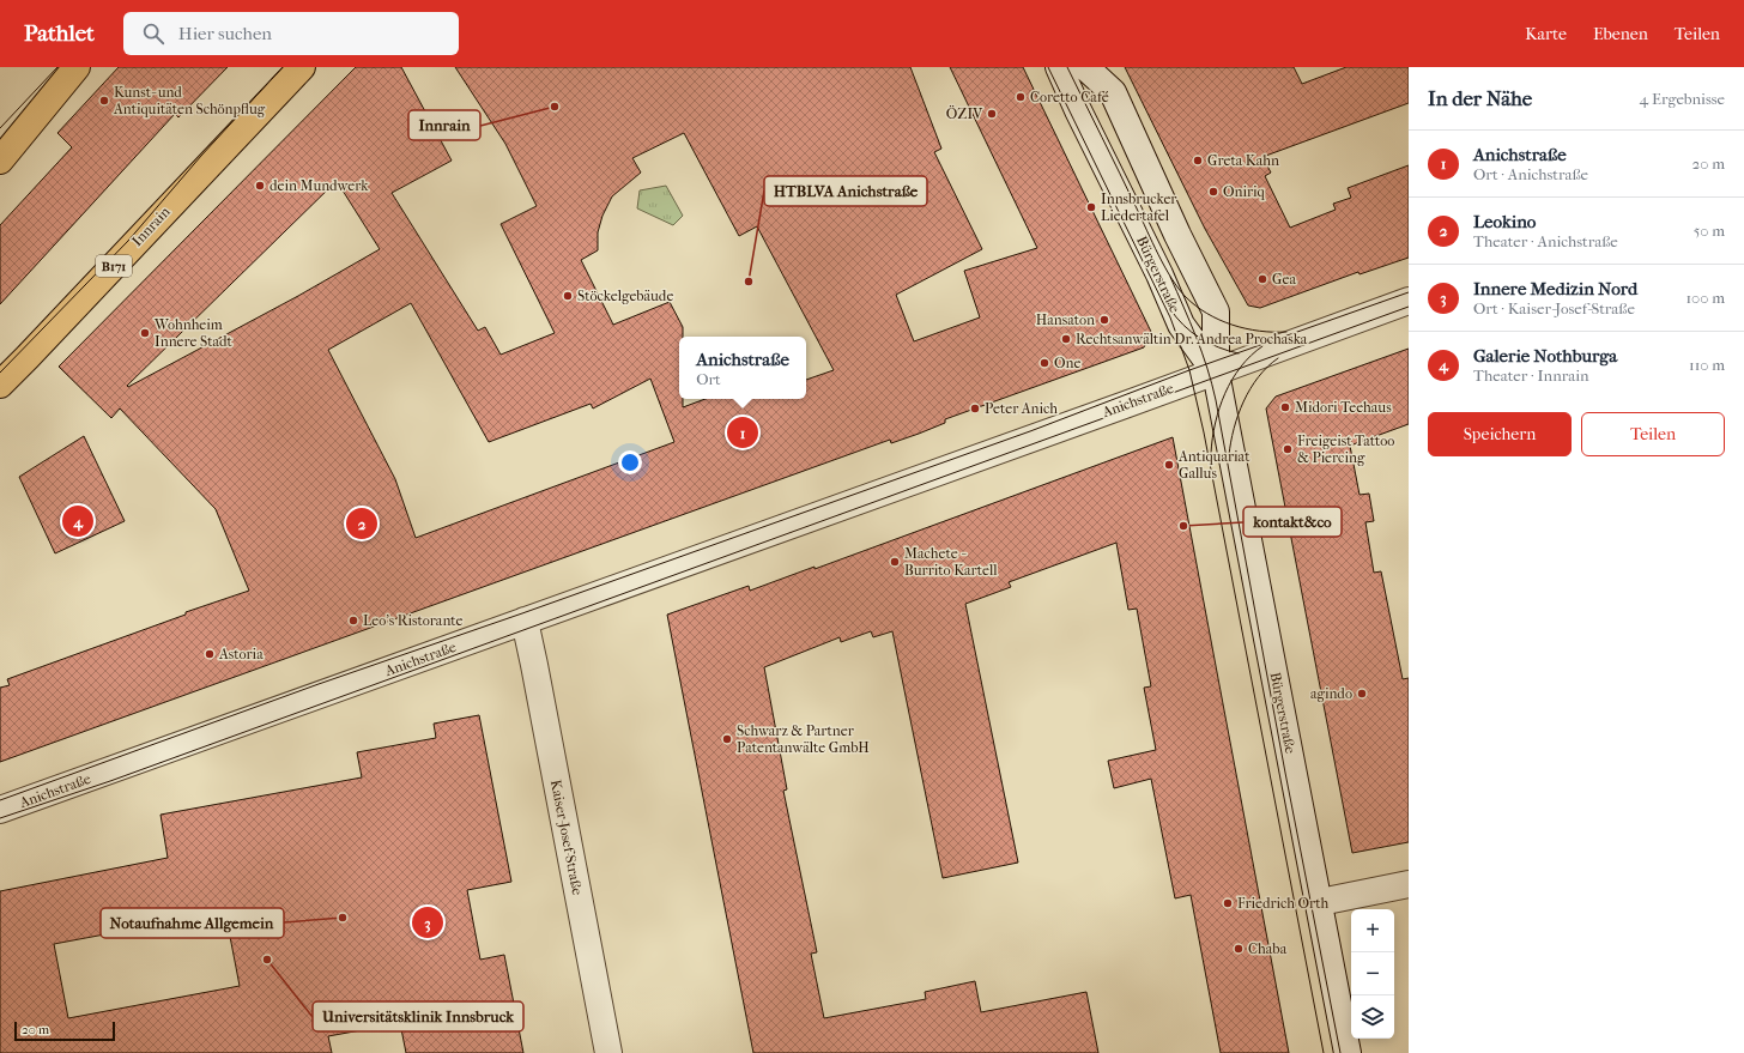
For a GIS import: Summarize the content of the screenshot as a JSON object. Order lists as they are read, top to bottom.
{
  "streets": {
    "main road": ["Innrain", "B171"],
    "street": ["Bürgerstraße", "Anichstraße", "Kaiser-Josef-Straße"]
  },
  "crossings": [
    ["Bürgerstraße", "Anichstraße"],
    ["Anichstraße", "Kaiser-Josef-Straße"]
  ],
  "places": [
    "Coretto Café",
    "Kunst- und Antiquitäten Schönpflug",
    "Innrain",
    "ÖZIV",
    "Greta Kahn",
    "dein Mundwerk",
    "Oniriq",
    "Innsbrucker Liedertafel",
    "Gea",
    "HTBLVA Anichstraße",
    "Stöckelgebäude",
    "Hansaton",
    "Wohnheim Innere Stadt",
    "Rechtsanwältin Dr. Andrea Prochaska",
    "One",
    "Midori Teehaus",
    "Peter Anich",
    "Freigeist Tattoo & Piercing",
    "Antiquariat Gallus",
    "kontakt&co",
    "Machete - Burrito Kartell",
    "Leo's Ristorante",
    "Astoria",
    "agindo",
    "Schwarz & Partner Patentanwälte GmbH",
    "Friedrich Orth",
    "Notaufnahme Allgemein",
    "Chaba",
    "Universitätsklinik Innsbruck"
  ],
  "scale_bar": "20 m",
  "page": {
    "header": "Pathlet",
    "search": "Hier suchen",
    "nav": ["Karte", "Ebenen", "Teilen"],
    "heading": ["In der Nähe", "4 Ergebnisse"],
    "list": [
      {
        "mark": "1",
        "name": "Anichstraße",
        "note": "Ort · Anichstraße",
        "value": "20 m"
      },
      {
        "mark": "2",
        "name": "Leokino",
        "note": "Theater · Anichstraße",
        "value": "50 m"
      },
      {
        "mark": "3",
        "name": "Innere Medizin Nord",
        "note": "Ort · Kaiser-Josef-Straße",
        "value": "100 m"
      },
      {
        "mark": "4",
        "name": "Galerie Nothburga",
        "note": "Theater · Innrain",
        "value": "110 m"
      }
    ],
    "popup": ["Anichstraße", "Ort"],
    "buttons": ["Speichern", "Teilen"],
    "pins": [
      "1",
      "4",
      "2",
      "3"
    ],
    "map_buttons": ["+", "−"],
    "scale": "20 m"
  }
}
